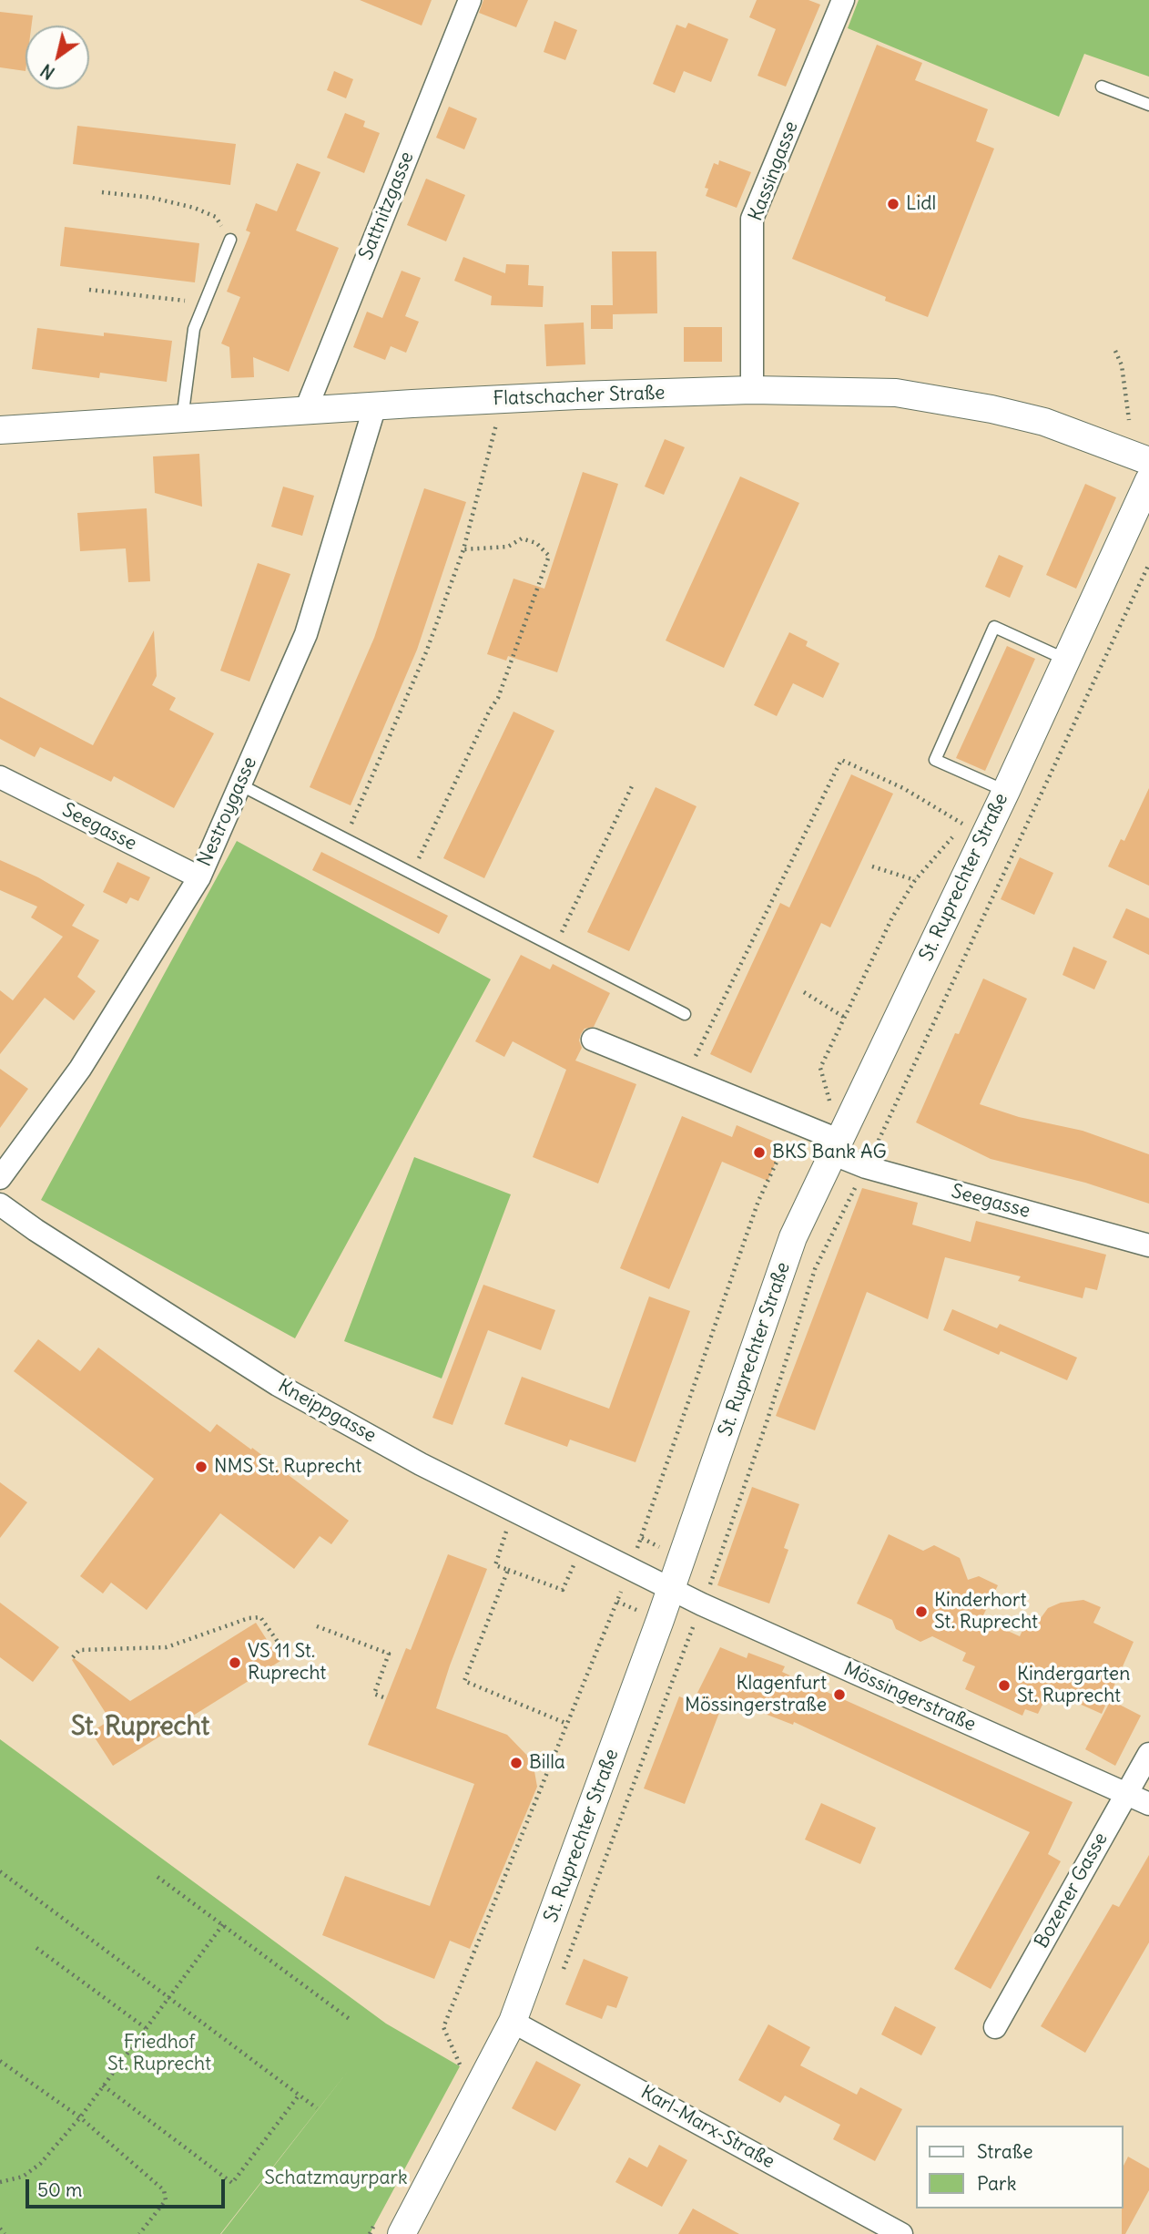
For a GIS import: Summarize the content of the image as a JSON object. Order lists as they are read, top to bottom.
{
  "streets": {
    "street": [
      "Kassingasse",
      "Sattnitzgasse",
      "Flatschacher Straße",
      "Nestroygasse",
      "Seegasse",
      "St. Ruprechter Straße",
      "Kneippgasse",
      "Mössingerstraße",
      "Bozener Gasse",
      "Karl-Marx-Straße"
    ]
  },
  "crossings": [
    ["Kassingasse", "Flatschacher Straße"],
    ["Sattnitzgasse", "Flatschacher Straße"],
    ["Flatschacher Straße", "Nestroygasse"],
    ["Nestroygasse", "Seegasse"],
    ["Seegasse", "St. Ruprechter Straße"],
    ["St. Ruprechter Straße", "Kneippgasse"],
    ["St. Ruprechter Straße", "Mössingerstraße"],
    ["St. Ruprechter Straße", "Karl-Marx-Straße"],
    ["Kneippgasse", "Mössingerstraße"],
    ["Mössingerstraße", "Bozener Gasse"]
  ],
  "districts": ["St. Ruprecht"],
  "parks": ["Friedhof St. Ruprecht", "Schatzmayrpark"],
  "places": [
    "Lidl",
    "BKS Bank AG",
    "NMS St. Ruprecht",
    "Kinderhort St. Ruprecht",
    "VS 11 St. Ruprecht",
    "Kindergarten St. Ruprecht",
    "Klagenfurt Mössingerstraße",
    "Billa"
  ],
  "legend": ["Straße", "Park"],
  "scale_bar": "50 m",
  "north": "bottom left"
}
